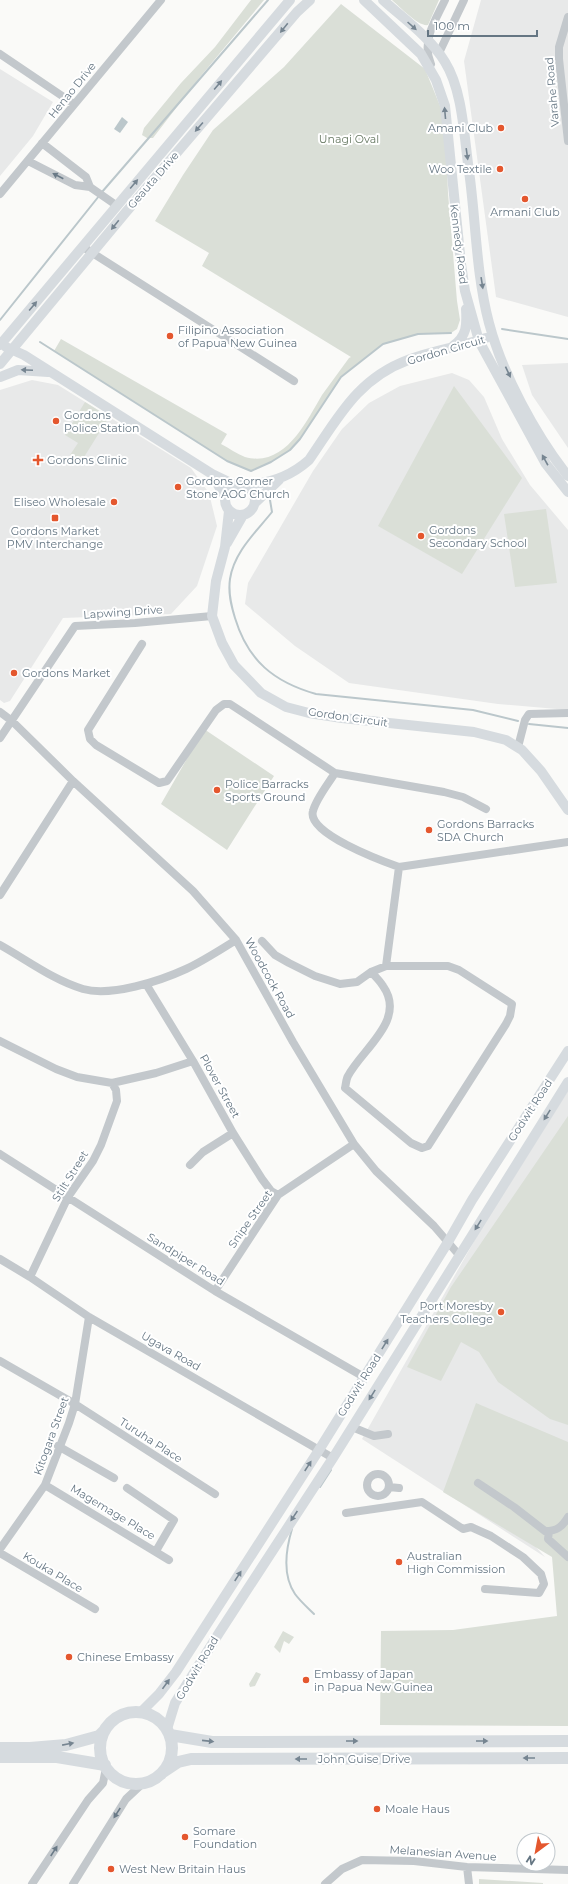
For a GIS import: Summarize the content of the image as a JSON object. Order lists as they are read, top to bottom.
{
  "streets": {
    "highway": ["John Guise Drive"],
    "main road": [
      "Geauta Drive",
      "Kennedy Road",
      "Gordon Circuit",
      "Godwit Road"
    ],
    "street": [
      "Henao Drive",
      "Varahe Road",
      "Lapwing Drive",
      "Woodcock Road",
      "Plover Street",
      "Stilt Street",
      "Snipe Street",
      "Sandpiper Road",
      "Ugava Road",
      "Kitogara Street",
      "Turuha Place",
      "Magemage Place",
      "Kouka Place",
      "Melanesian Avenue"
    ]
  },
  "crossings": [
    ["Kennedy Road", "Gordon Circuit"],
    ["Gordon Circuit", "Lapwing Drive"],
    ["Lapwing Drive", "Woodcock Road"],
    ["Woodcock Road", "Godwit Road"],
    ["Woodcock Road", "Snipe Street"],
    ["Plover Street", "Snipe Street"],
    ["Godwit Road", "Sandpiper Road"],
    ["Godwit Road", "Ugava Road"],
    ["Godwit Road", "John Guise Drive"],
    ["Stilt Street", "Sandpiper Road"],
    ["Stilt Street", "Ugava Road"],
    ["Snipe Street", "Sandpiper Road"],
    ["Ugava Road", "Kitogara Street"],
    ["Kitogara Street", "Turuha Place"],
    ["Kitogara Street", "Magemage Place"]
  ],
  "parks": ["Unagi Oval"],
  "places": {
    "other": [
      "Amani Club",
      "Woo Textile",
      "Armani Club",
      "Filipino Association of Papua New Guinea",
      "Gordons Police Station",
      "Gordons Corner Stone AOG Church",
      "Eliseo Wholesale",
      "Gordons Secondary School",
      "Gordons Market",
      "Police Barracks Sports Ground",
      "Gordons Barracks SDA Church",
      "Port Moresby Teachers College",
      "Australian High Commission",
      "Chinese Embassy",
      "Embassy of Japan in Papua New Guinea",
      "Moale Haus",
      "Somare Foundation",
      "West New Britain Haus"
    ],
    "health": ["Gordons Clinic"],
    "transit": ["Gordons Market PMV Interchange"]
  },
  "scale_bar": "100 m",
  "north": "bottom left"
}
